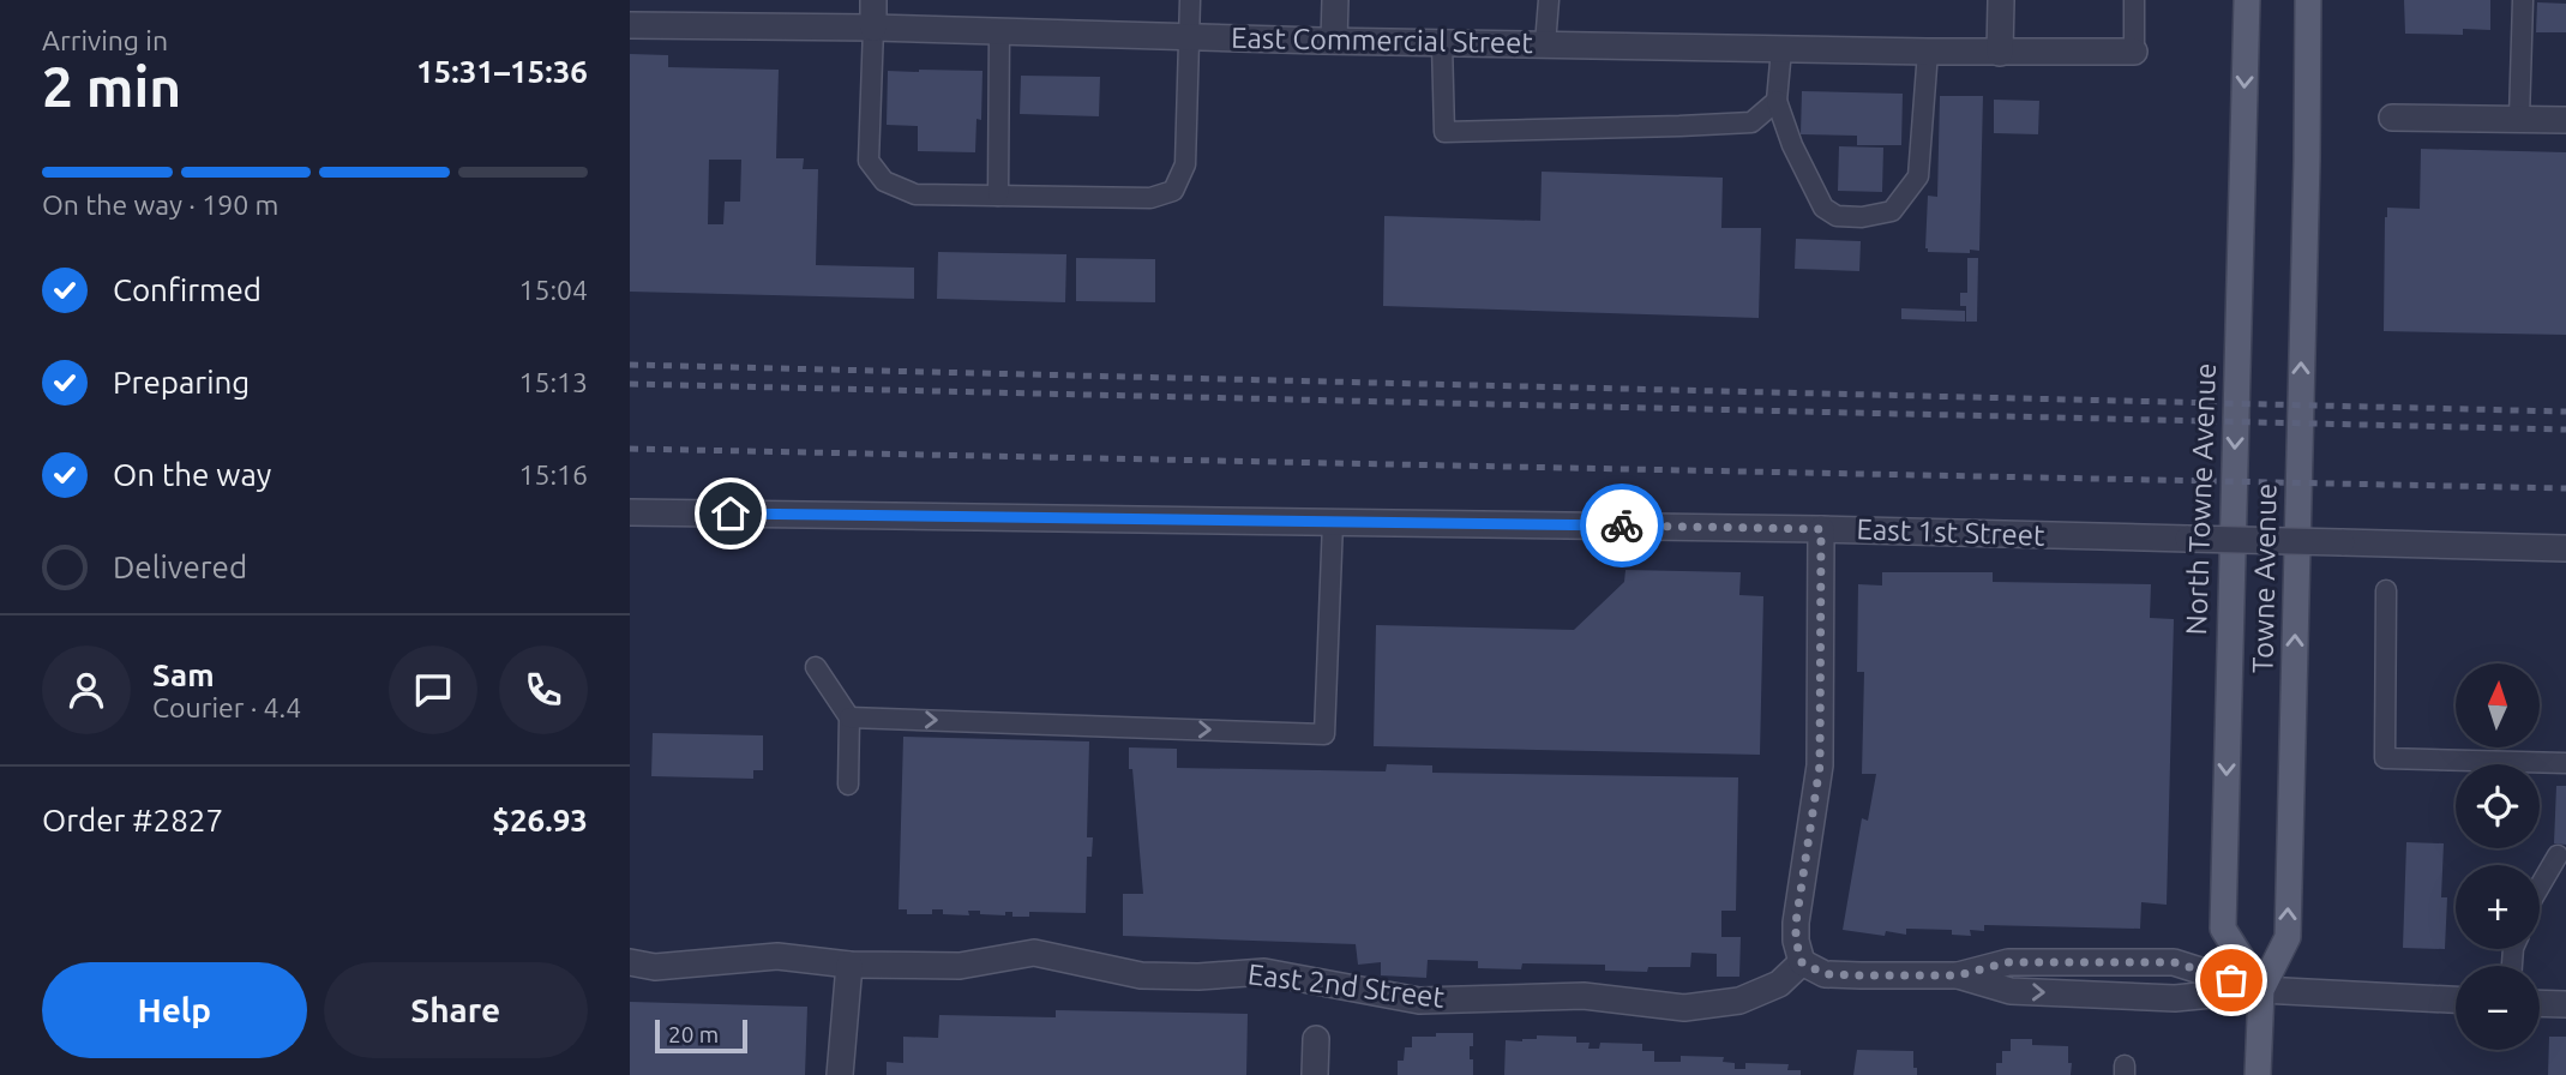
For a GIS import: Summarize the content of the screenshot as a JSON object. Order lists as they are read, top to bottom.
{
  "streets": {
    "main road": ["North Towne Avenue", "Towne Avenue"],
    "street": ["East Commercial Street", "East 1st Street", "East 2nd Street"]
  },
  "crossings": [
    ["North Towne Avenue", "Towne Avenue"]
  ],
  "one_way": ["North Towne Avenue", "Towne Avenue"],
  "scale_bar": "20 m",
  "north": "top",
  "page": {
    "heading": ["2 min", "Arriving in", "15:31–15:36"],
    "panel": [
      "Sam",
      "Courier · 4.4",
      "Order #2827",
      "$26.93"
    ],
    "bar": "On the way · 190 m",
    "list": [
      ["Confirmed", "15:04"],
      ["Preparing", "15:13"],
      ["On the way", "15:16"],
      "Delivered"
    ],
    "map_buttons": ["+", "−"],
    "buttons": ["Help", "Share"],
    "scale": "20 m"
  }
}
